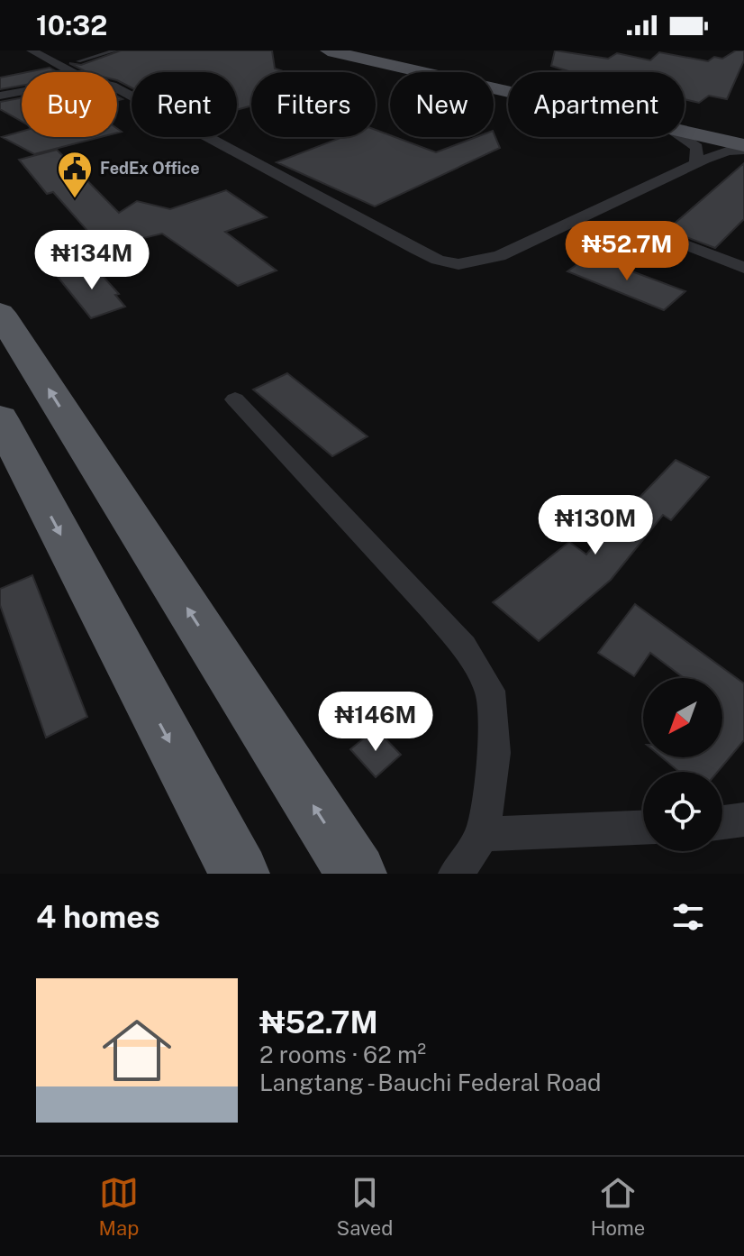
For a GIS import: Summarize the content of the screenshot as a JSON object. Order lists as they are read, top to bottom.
{
  "places": {
    "public building": ["FedEx Office"]
  },
  "north": "bottom left",
  "page": {
    "status": "10:32",
    "chip": [
      "Buy",
      "Rent",
      "Filters",
      "New",
      "Apartment"
    ],
    "price": [
      "₦52.7M",
      "₦134M",
      "₦130M",
      "₦146M"
    ],
    "heading": "4 homes",
    "list": [
      {
        "name": "₦52.7M",
        "note": "2 rooms · 62 m² · Langtang - Bauchi Federal Road"
      }
    ],
    "tabs": ["Map", "Saved", "Home"]
  }
}
